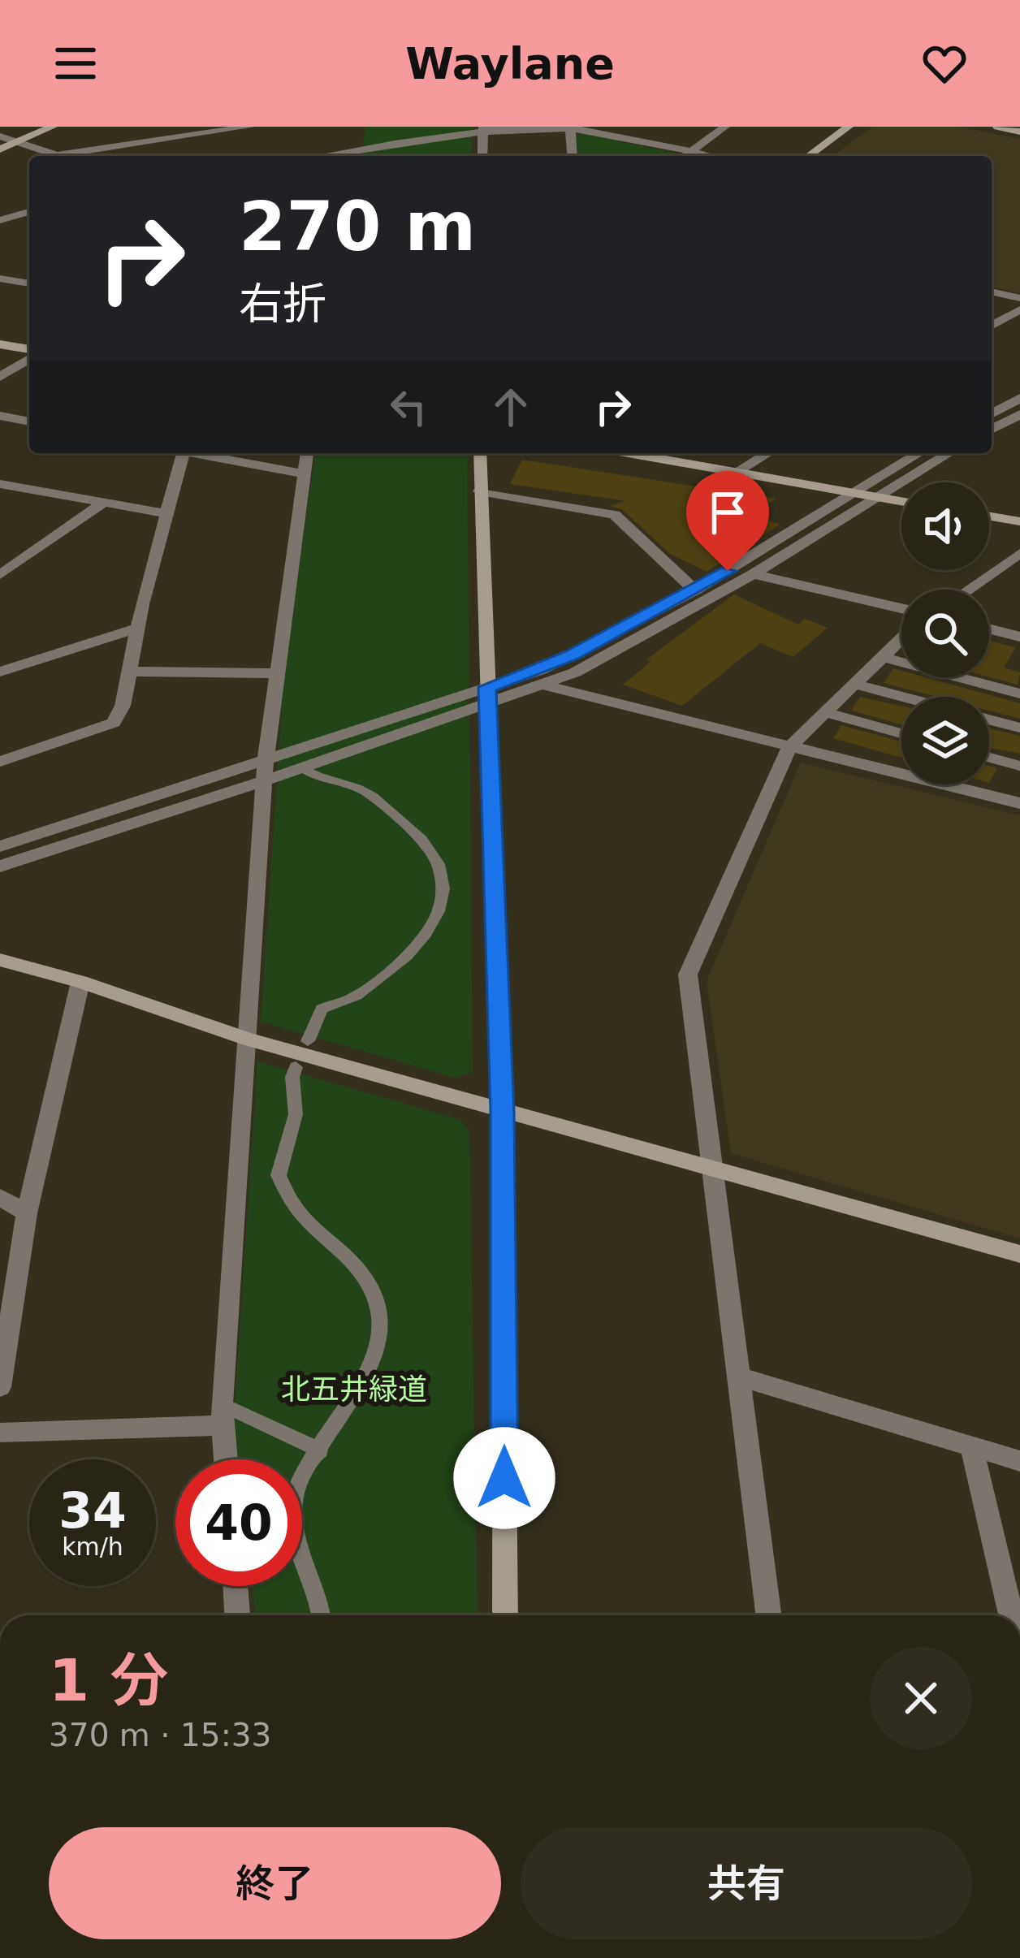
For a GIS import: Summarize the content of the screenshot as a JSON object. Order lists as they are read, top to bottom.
{
  "parks": ["北五井緑道"],
  "page": {
    "header": "Waylane",
    "turn": ["270 m", "右折"],
    "speed": "34 km/h",
    "limit": "40",
    "heading": ["1 分", "370 m · 15:33"],
    "buttons": ["終了", "共有"]
  }
}
